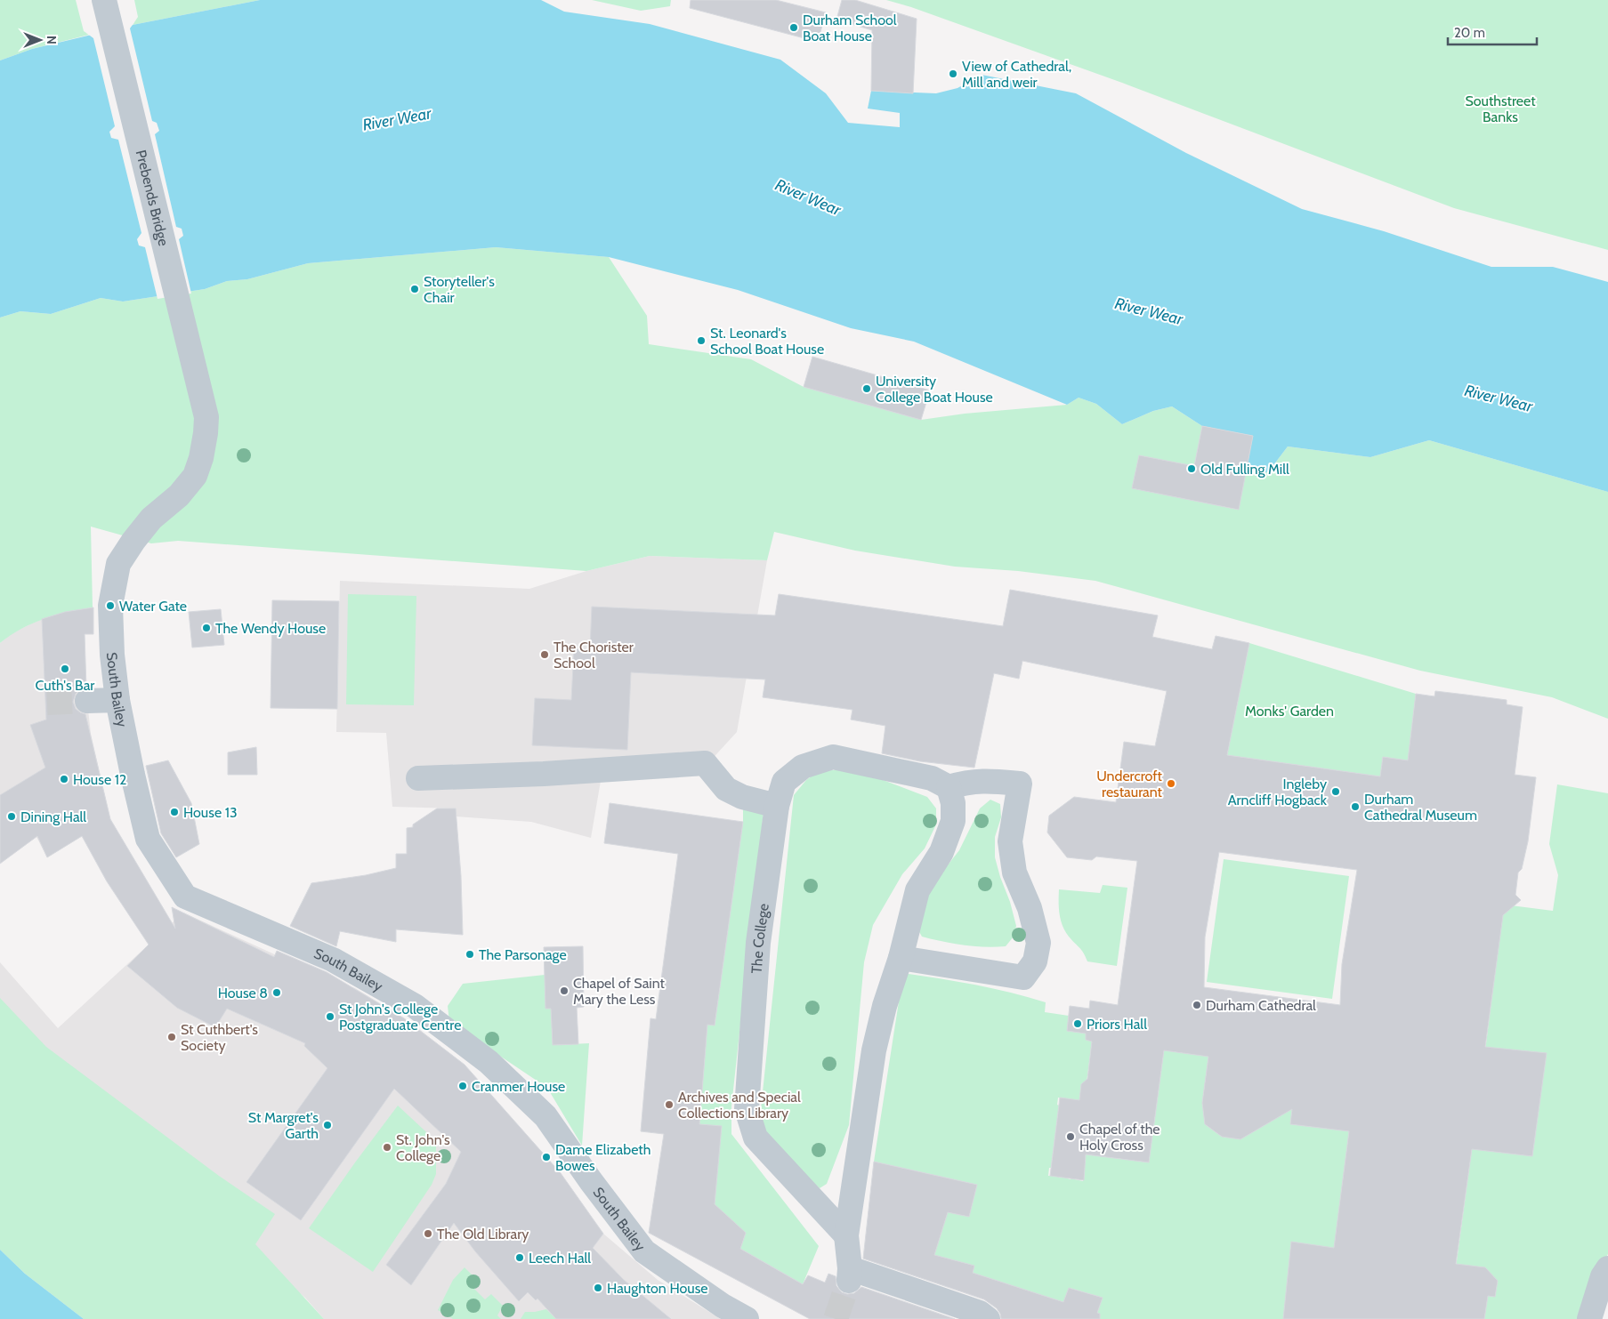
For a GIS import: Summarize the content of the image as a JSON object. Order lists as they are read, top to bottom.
{
  "streets": {
    "street": ["Prebends Bridge", "South Bailey", "The College"]
  },
  "crossings": [
    ["Prebends Bridge", "South Bailey"]
  ],
  "water": ["River Wear"],
  "parks": ["Southstreet Banks", "Monks' Garden"],
  "places": [
    "Durham School Boat House",
    "View of Cathedral, Mill and weir",
    "Storyteller's Chair",
    "St. Leonard's School Boat House",
    "University College Boat House",
    "Old Fulling Mill",
    "Water Gate",
    "The Wendy House",
    "The Chorister School",
    "Cuth's Bar",
    "House 12",
    "Undercroft restaurant",
    "Ingleby Arncliff Hogback",
    "Durham Cathedral Museum",
    "House 13",
    "Dining Hall",
    "The Parsonage",
    "Chapel of Saint Mary the Less",
    "House 8",
    "Durham Cathedral",
    "St John's College Postgraduate Centre",
    "Priors Hall",
    "St Cuthbert's Society",
    "Cranmer House",
    "Archives and Special Collections Library",
    "St Margret's Garth",
    "Chapel of the Holy Cross",
    "St. John's College",
    "Dame Elizabeth Bowes",
    "The Old Library",
    "Leech Hall",
    "Haughton House"
  ],
  "scale_bar": "20 m",
  "north": "right"
}
